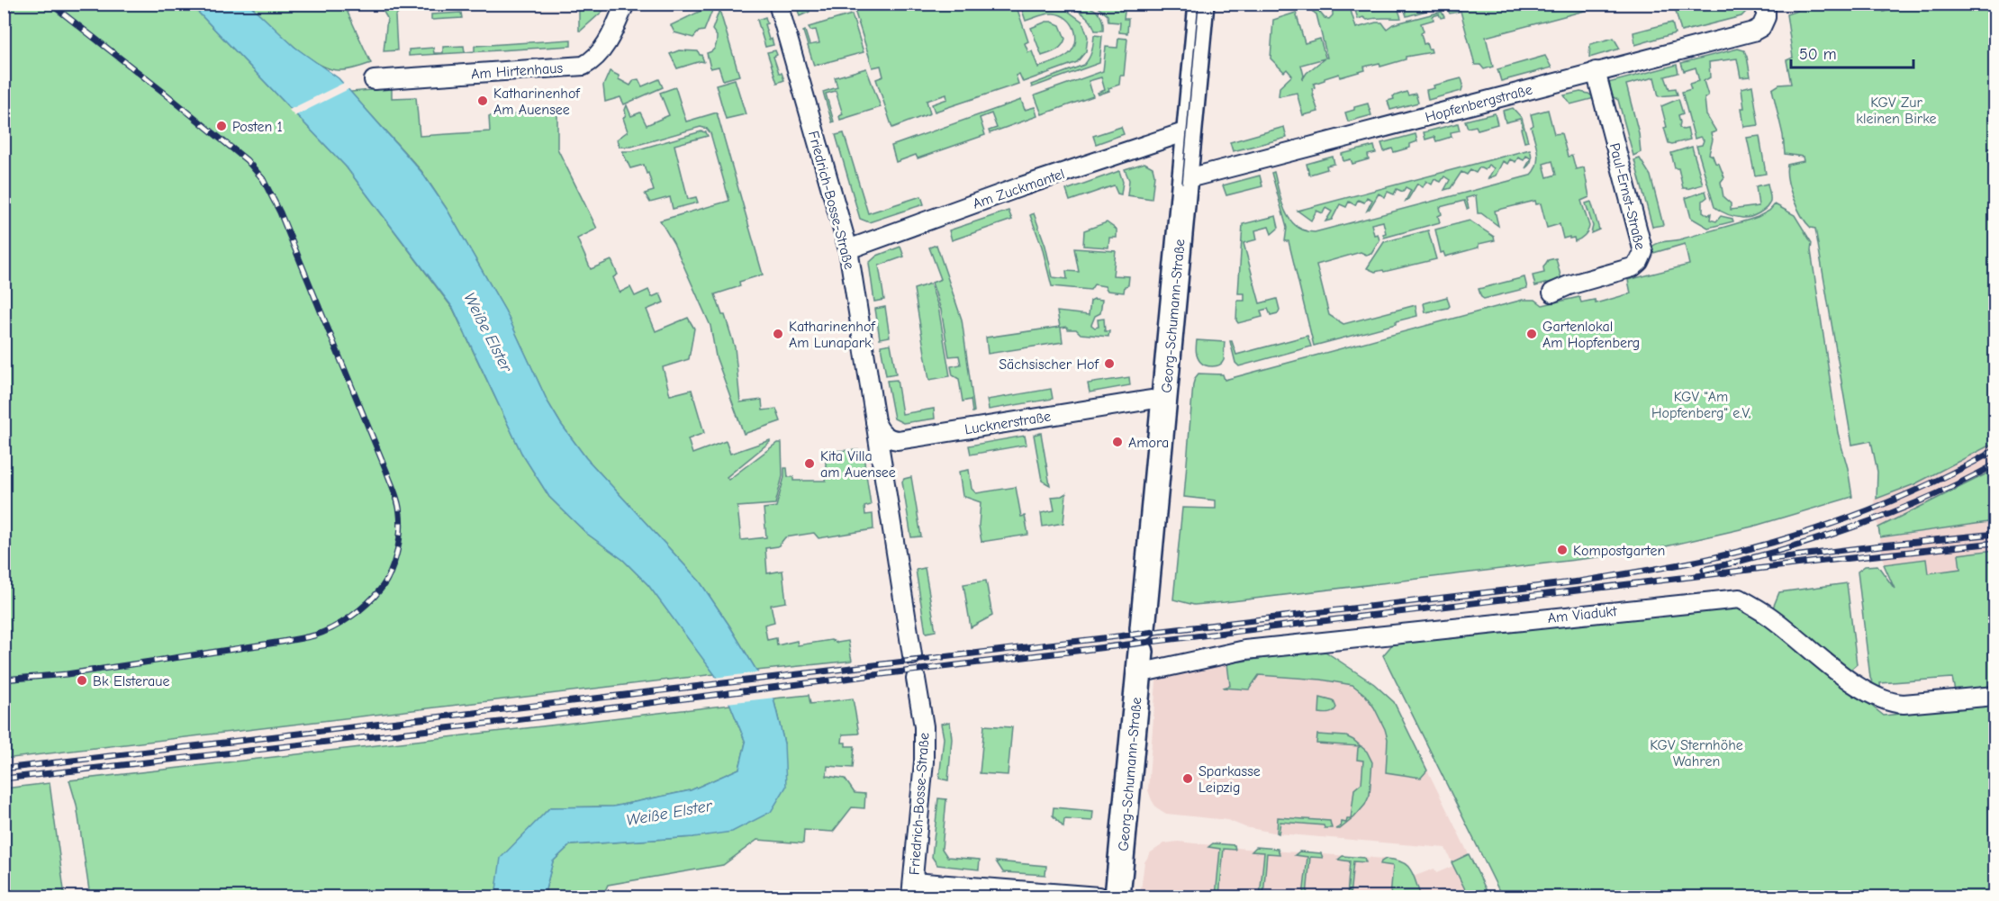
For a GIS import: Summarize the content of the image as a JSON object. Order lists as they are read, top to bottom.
{
  "streets": {
    "main road": ["Georg-Schumann-Straße"],
    "street": [
      "Am Hirtenhaus",
      "Hopfenbergstraße",
      "Am Zuckmantel",
      "Paul-Ernst-Straße",
      "Friedrich-Bosse-Straße",
      "Lucknerstraße",
      "Am Viadukt"
    ]
  },
  "crossings": [
    ["Hopfenbergstraße", "Paul-Ernst-Straße"],
    ["Hopfenbergstraße", "Georg-Schumann-Straße"],
    ["Am Zuckmantel", "Friedrich-Bosse-Straße"],
    ["Am Zuckmantel", "Georg-Schumann-Straße"],
    ["Friedrich-Bosse-Straße", "Lucknerstraße"],
    ["Georg-Schumann-Straße", "Am Viadukt"]
  ],
  "water": ["Weiße Elster"],
  "parks": ["KGV Zur kleinen Birke", "KGV \"Am Hopfenberg\" e.V.", "KGV Sternhöhe Wahren"],
  "places": [
    "Katharinenhof Am Auensee",
    "Posten 1",
    "Katharinenhof Am Lunapark",
    "Gartenlokal Am Hopfenberg",
    "Sächsischer Hof",
    "Amora",
    "Kita Villa am Auensee",
    "Kompostgarten",
    "Bk Elsteraue",
    "Sparkasse Leipzig"
  ],
  "scale_bar": "50 m"
}
